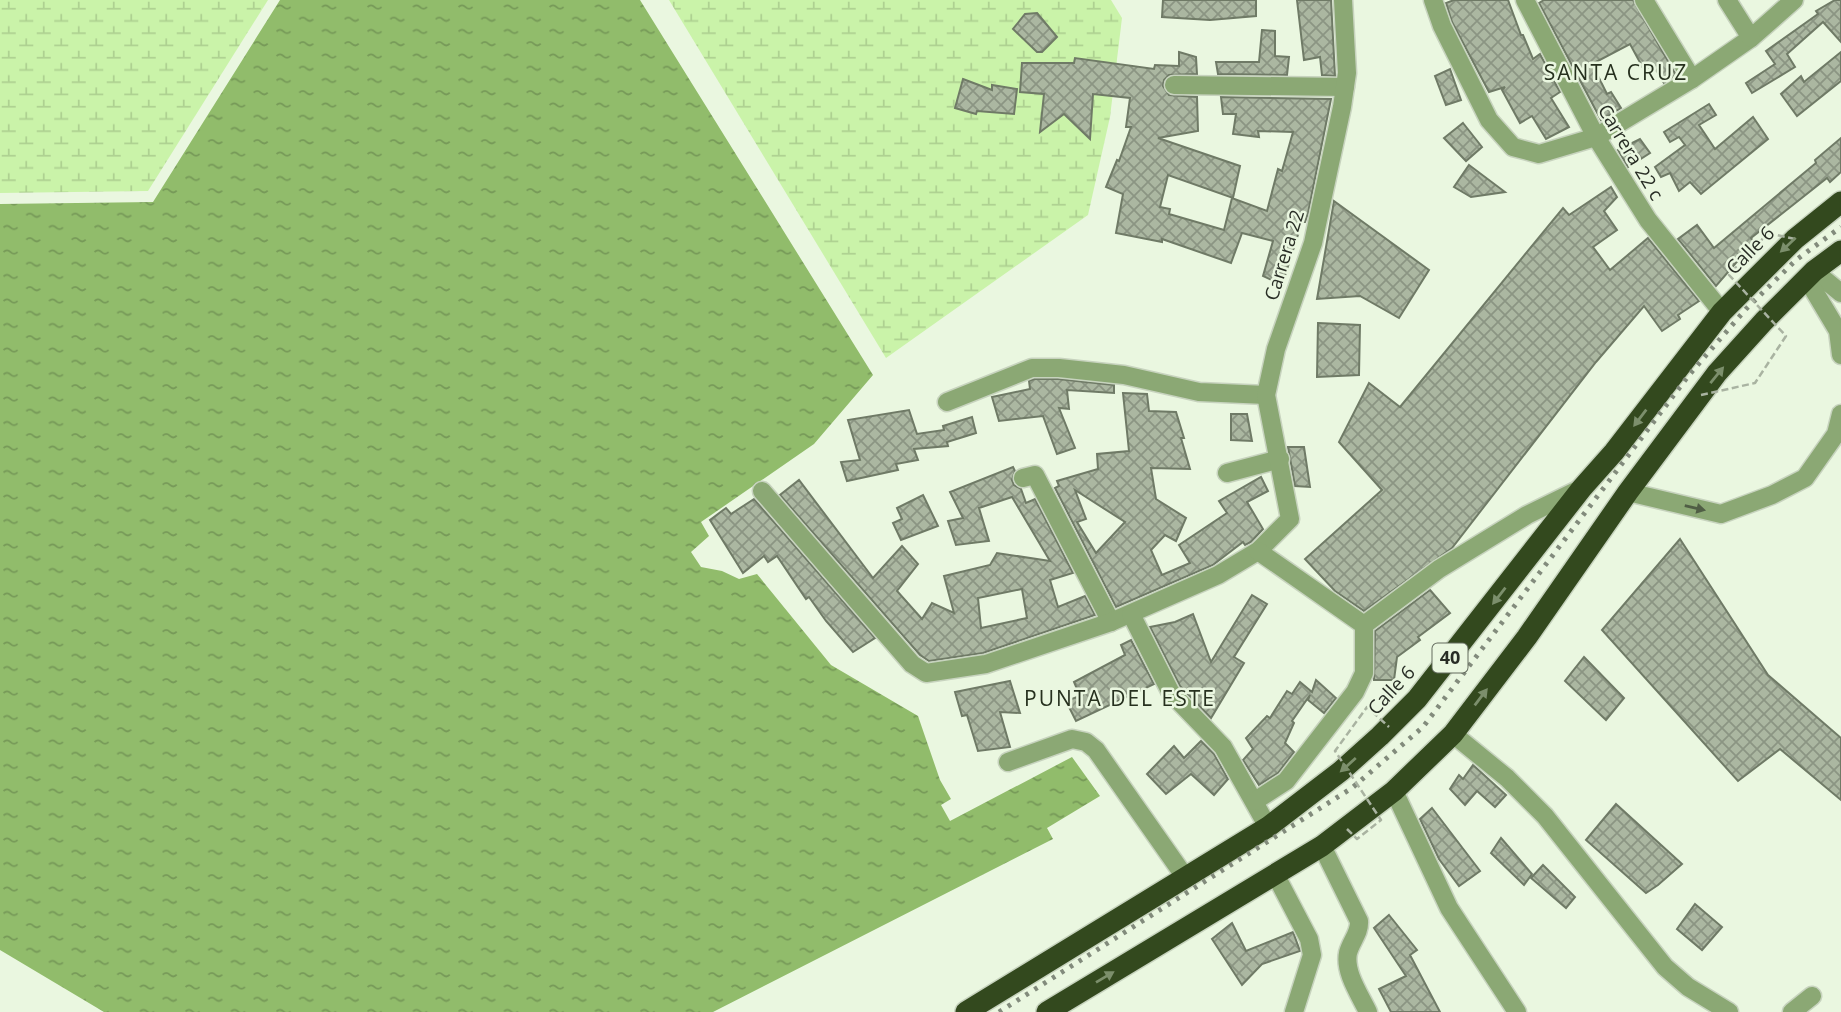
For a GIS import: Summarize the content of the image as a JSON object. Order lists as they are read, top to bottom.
{
  "streets": {
    "highway": ["Calle 6", "40"],
    "street": ["Carrera 22 c", "Carrera 22"]
  },
  "crossings": [
    ["Carrera 22 c", "Calle 6"]
  ],
  "districts": ["SANTA CRUZ", "PUNTA DEL ESTE"]
}
